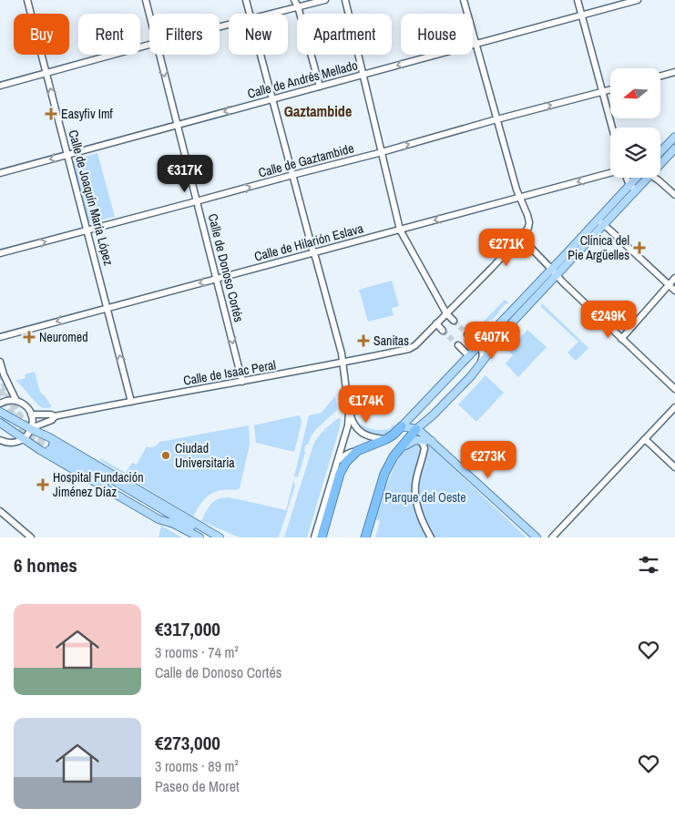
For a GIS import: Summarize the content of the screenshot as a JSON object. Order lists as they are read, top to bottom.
{
  "streets": {
    "street": [
      "Calle de Andrés Mellado",
      "Calle de Gaztambide",
      "Calle de Joaquín María López",
      "Calle de Hilarión Eslava",
      "Calle de Donoso Cortés",
      "Calle de Isaac Peral"
    ]
  },
  "crossings": [
    ["Calle de Andrés Mellado", "Calle de Joaquín María López"],
    ["Calle de Andrés Mellado", "Calle de Donoso Cortés"],
    ["Calle de Gaztambide", "Calle de Joaquín María López"],
    ["Calle de Gaztambide", "Calle de Donoso Cortés"],
    ["Calle de Joaquín María López", "Calle de Hilarión Eslava"],
    ["Calle de Joaquín María López", "Calle de Isaac Peral"],
    ["Calle de Hilarión Eslava", "Calle de Donoso Cortés"],
    ["Calle de Donoso Cortés", "Calle de Isaac Peral"]
  ],
  "one_way": [
    "Calle de Andrés Mellado",
    "Calle de Gaztambide",
    "Calle de Joaquín María López",
    "Calle de Hilarión Eslava",
    "Calle de Donoso Cortés"
  ],
  "districts": ["Gaztambide"],
  "parks": ["Parque del Oeste"],
  "places": {
    "health": [
      "Easyfiv Imf",
      "Clínica del Pie Argüelles",
      "Neuromed",
      "Sanitas",
      "Hospital Fundación Jiménez Díaz"
    ],
    "other": ["Ciudad Universitaria"]
  },
  "north": "left",
  "page": {
    "chip": [
      "Buy",
      "Rent",
      "Filters",
      "New",
      "Apartment",
      "House"
    ],
    "price": [
      "€317K",
      "€271K",
      "€249K",
      "€407K",
      "€174K",
      "€273K"
    ],
    "heading": "6 homes",
    "list": [
      {
        "name": "€317,000",
        "note": "3 rooms · 74 m² · Calle de Donoso Cortés"
      },
      {
        "name": "€273,000",
        "note": "3 rooms · 89 m² · Paseo de Moret"
      }
    ]
  }
}
